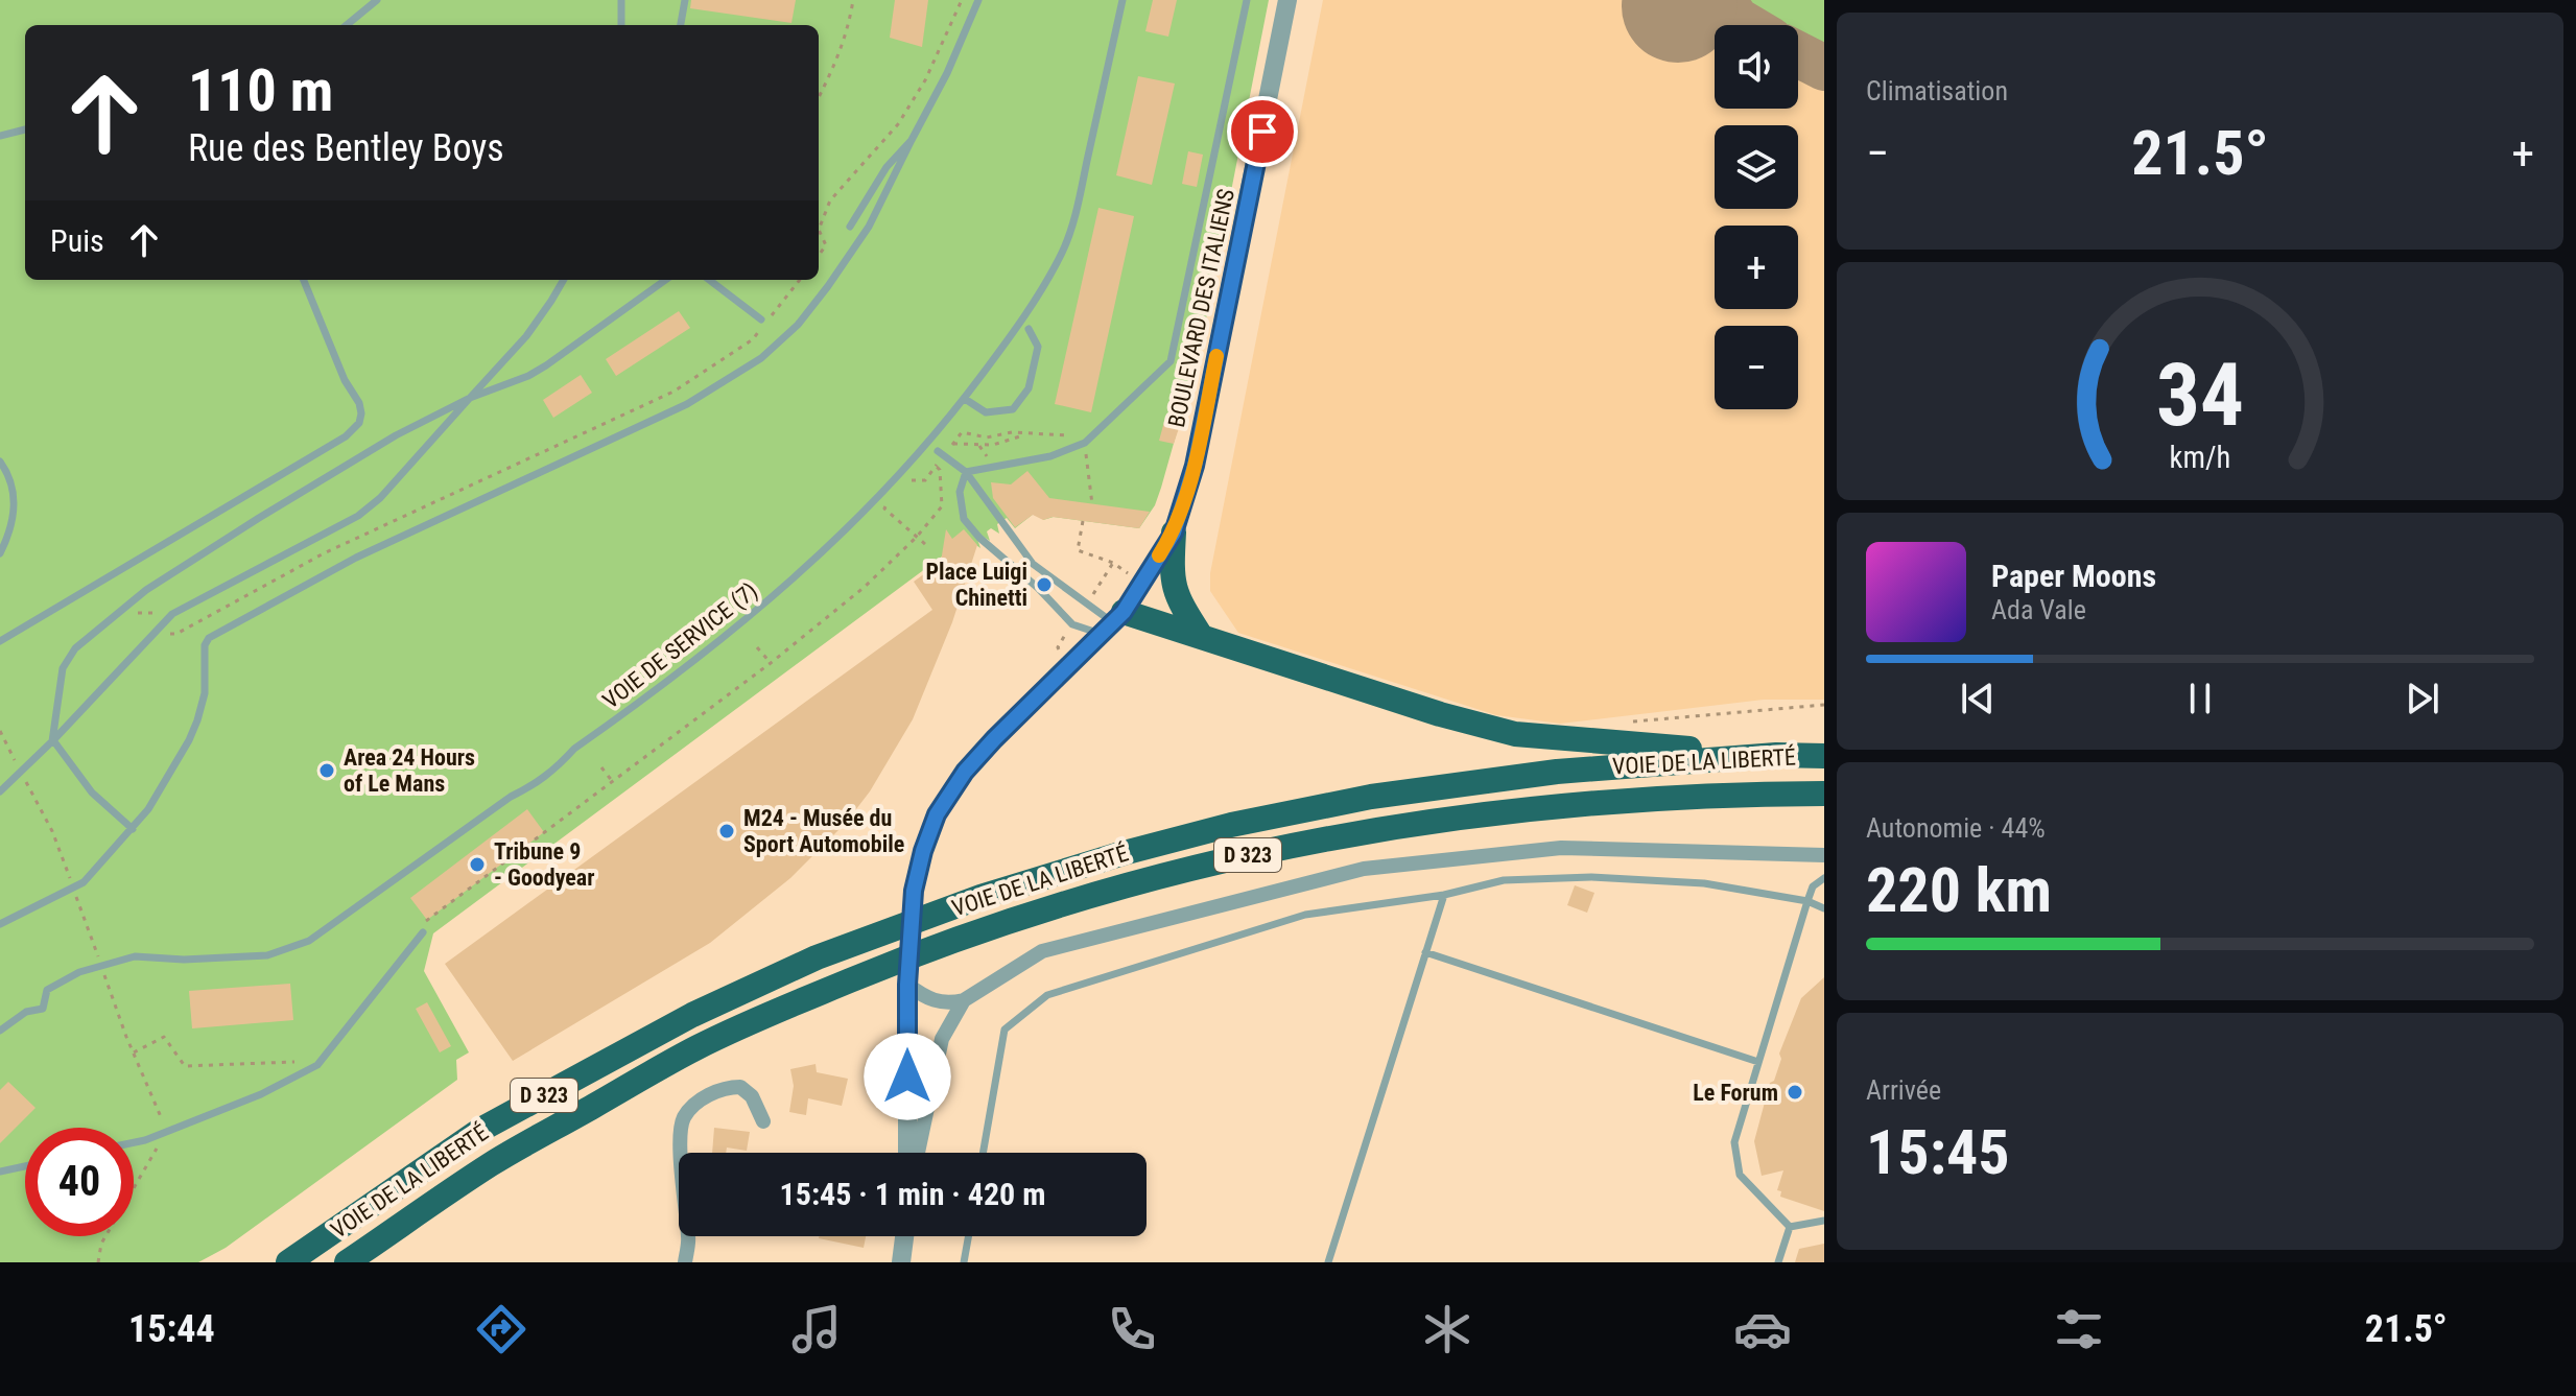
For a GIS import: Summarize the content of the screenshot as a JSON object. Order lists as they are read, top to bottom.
{
  "streets": {
    "highway": ["VOIE DE LA LIBERTÉ", "D 323"],
    "street": ["BOULEVARD DES ITALIENS"],
    "lane": ["VOIE DE SERVICE (7)"]
  },
  "places": [
    "Place Luigi Chinetti",
    "Area 24 Hours of Le Mans",
    "M24 - Musée du Sport Automobile",
    "Tribune 9 - Goodyear",
    "Le Forum"
  ],
  "page": {
    "tile": [
      "Climatisation",
      ["Autonomie · 44%", "220 km"],
      ["Arrivée", "15:45"]
    ],
    "map_buttons": ["+", "−"],
    "turn": ["110 m", "Rue des Bentley Boys"],
    "heat": ["−", "21.5°", "+"],
    "then": "Puis",
    "song": ["Paper Moons", "Ada Vale"],
    "limit": "40",
    "trip": "15:45 · 1 min · 420 m",
    "tabs": ["15:44", "21.5°"],
    "gauge": ["34", "km/h"]
  }
}
